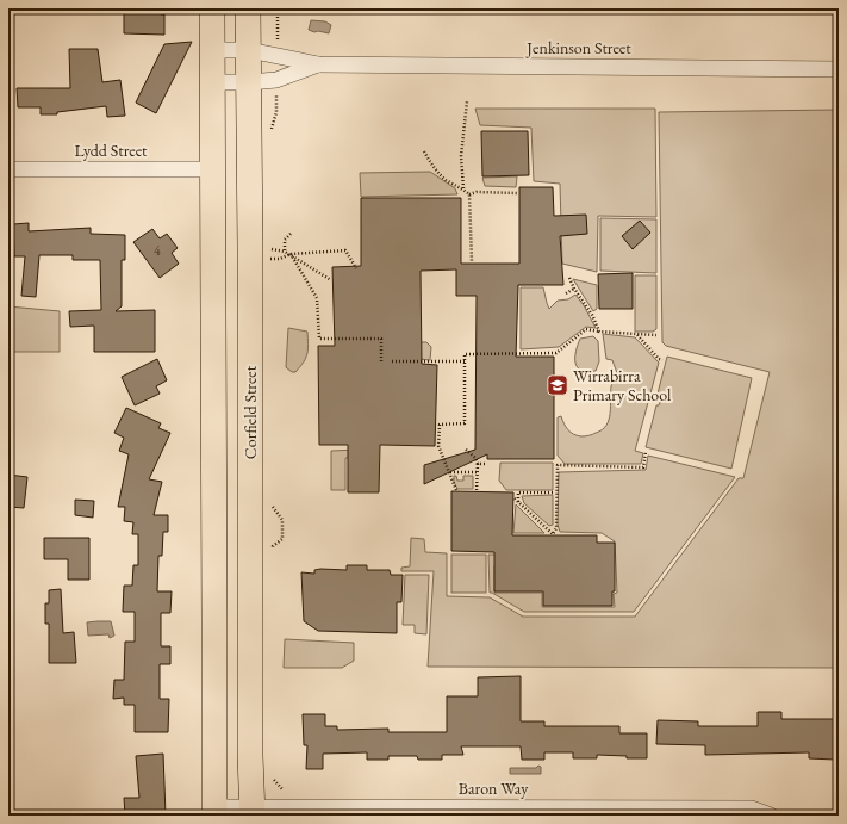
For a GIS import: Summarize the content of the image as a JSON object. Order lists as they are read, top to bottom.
{
  "streets": {
    "main road": ["Corfield Street"],
    "street": ["Jenkinson Street", "Lydd Street", "Baron Way"]
  },
  "crossings": [
    ["Jenkinson Street", "Corfield Street"],
    ["Corfield Street", "Baron Way"]
  ],
  "places": {
    "school or university": ["Wirrabirra Primary School"]
  },
  "house_numbers": ["4"]
}
